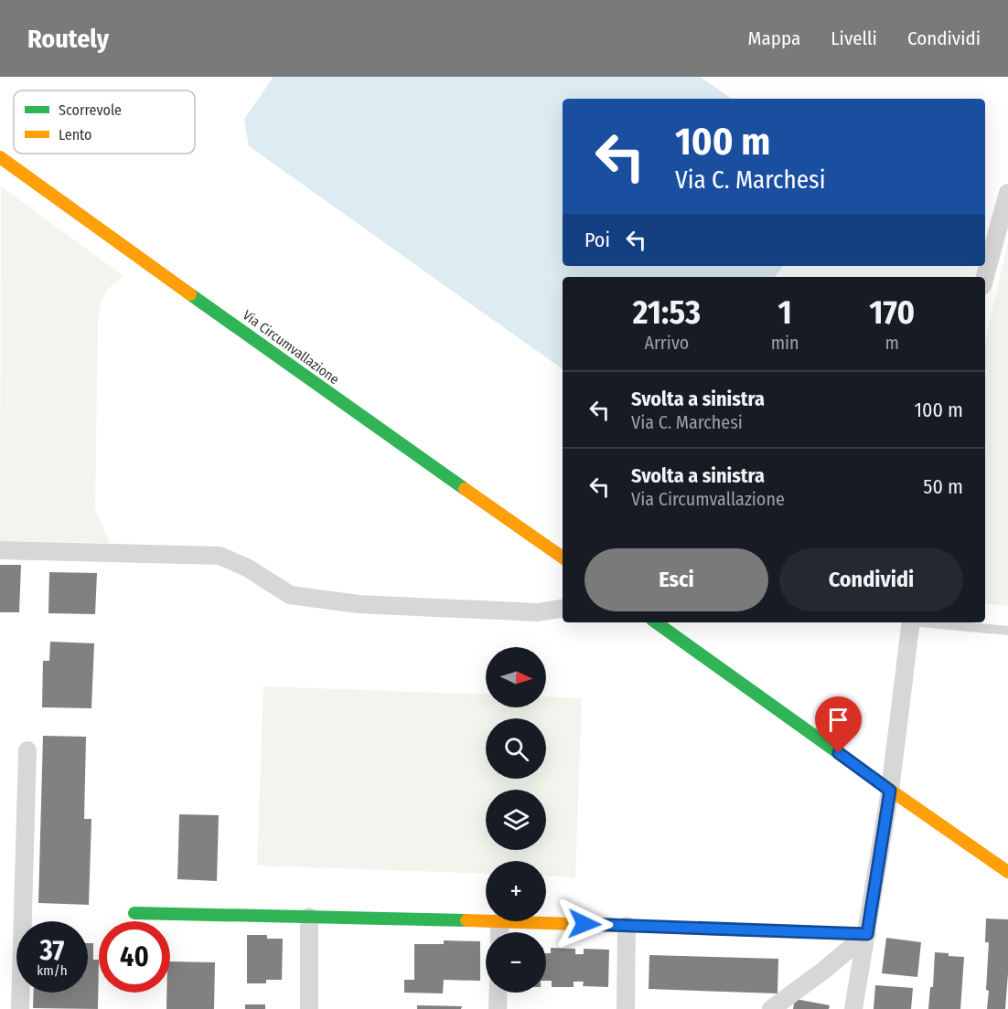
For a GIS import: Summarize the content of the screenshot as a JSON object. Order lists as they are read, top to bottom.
{
  "streets": {
    "street": ["Via Circumvallazione"]
  },
  "legend": ["Scorrevole", "Lento"],
  "north": "right",
  "page": {
    "header": "Routely",
    "nav": ["Mappa", "Livelli", "Condividi"],
    "turn": ["100 m", "Via C. Marchesi"],
    "then": "Poi",
    "eta": [
      "21:53",
      "Arrivo",
      "1",
      "min",
      "170",
      "m"
    ],
    "list": [
      {
        "name": "Svolta a sinistra",
        "note": "Via C. Marchesi",
        "value": "100 m"
      },
      {
        "name": "Svolta a sinistra",
        "note": "Via Circumvallazione",
        "value": "50 m"
      }
    ],
    "buttons": ["Esci", "Condividi"],
    "map_buttons": ["+", "−"],
    "speed": "37 km/h",
    "limit": "40"
  }
}
